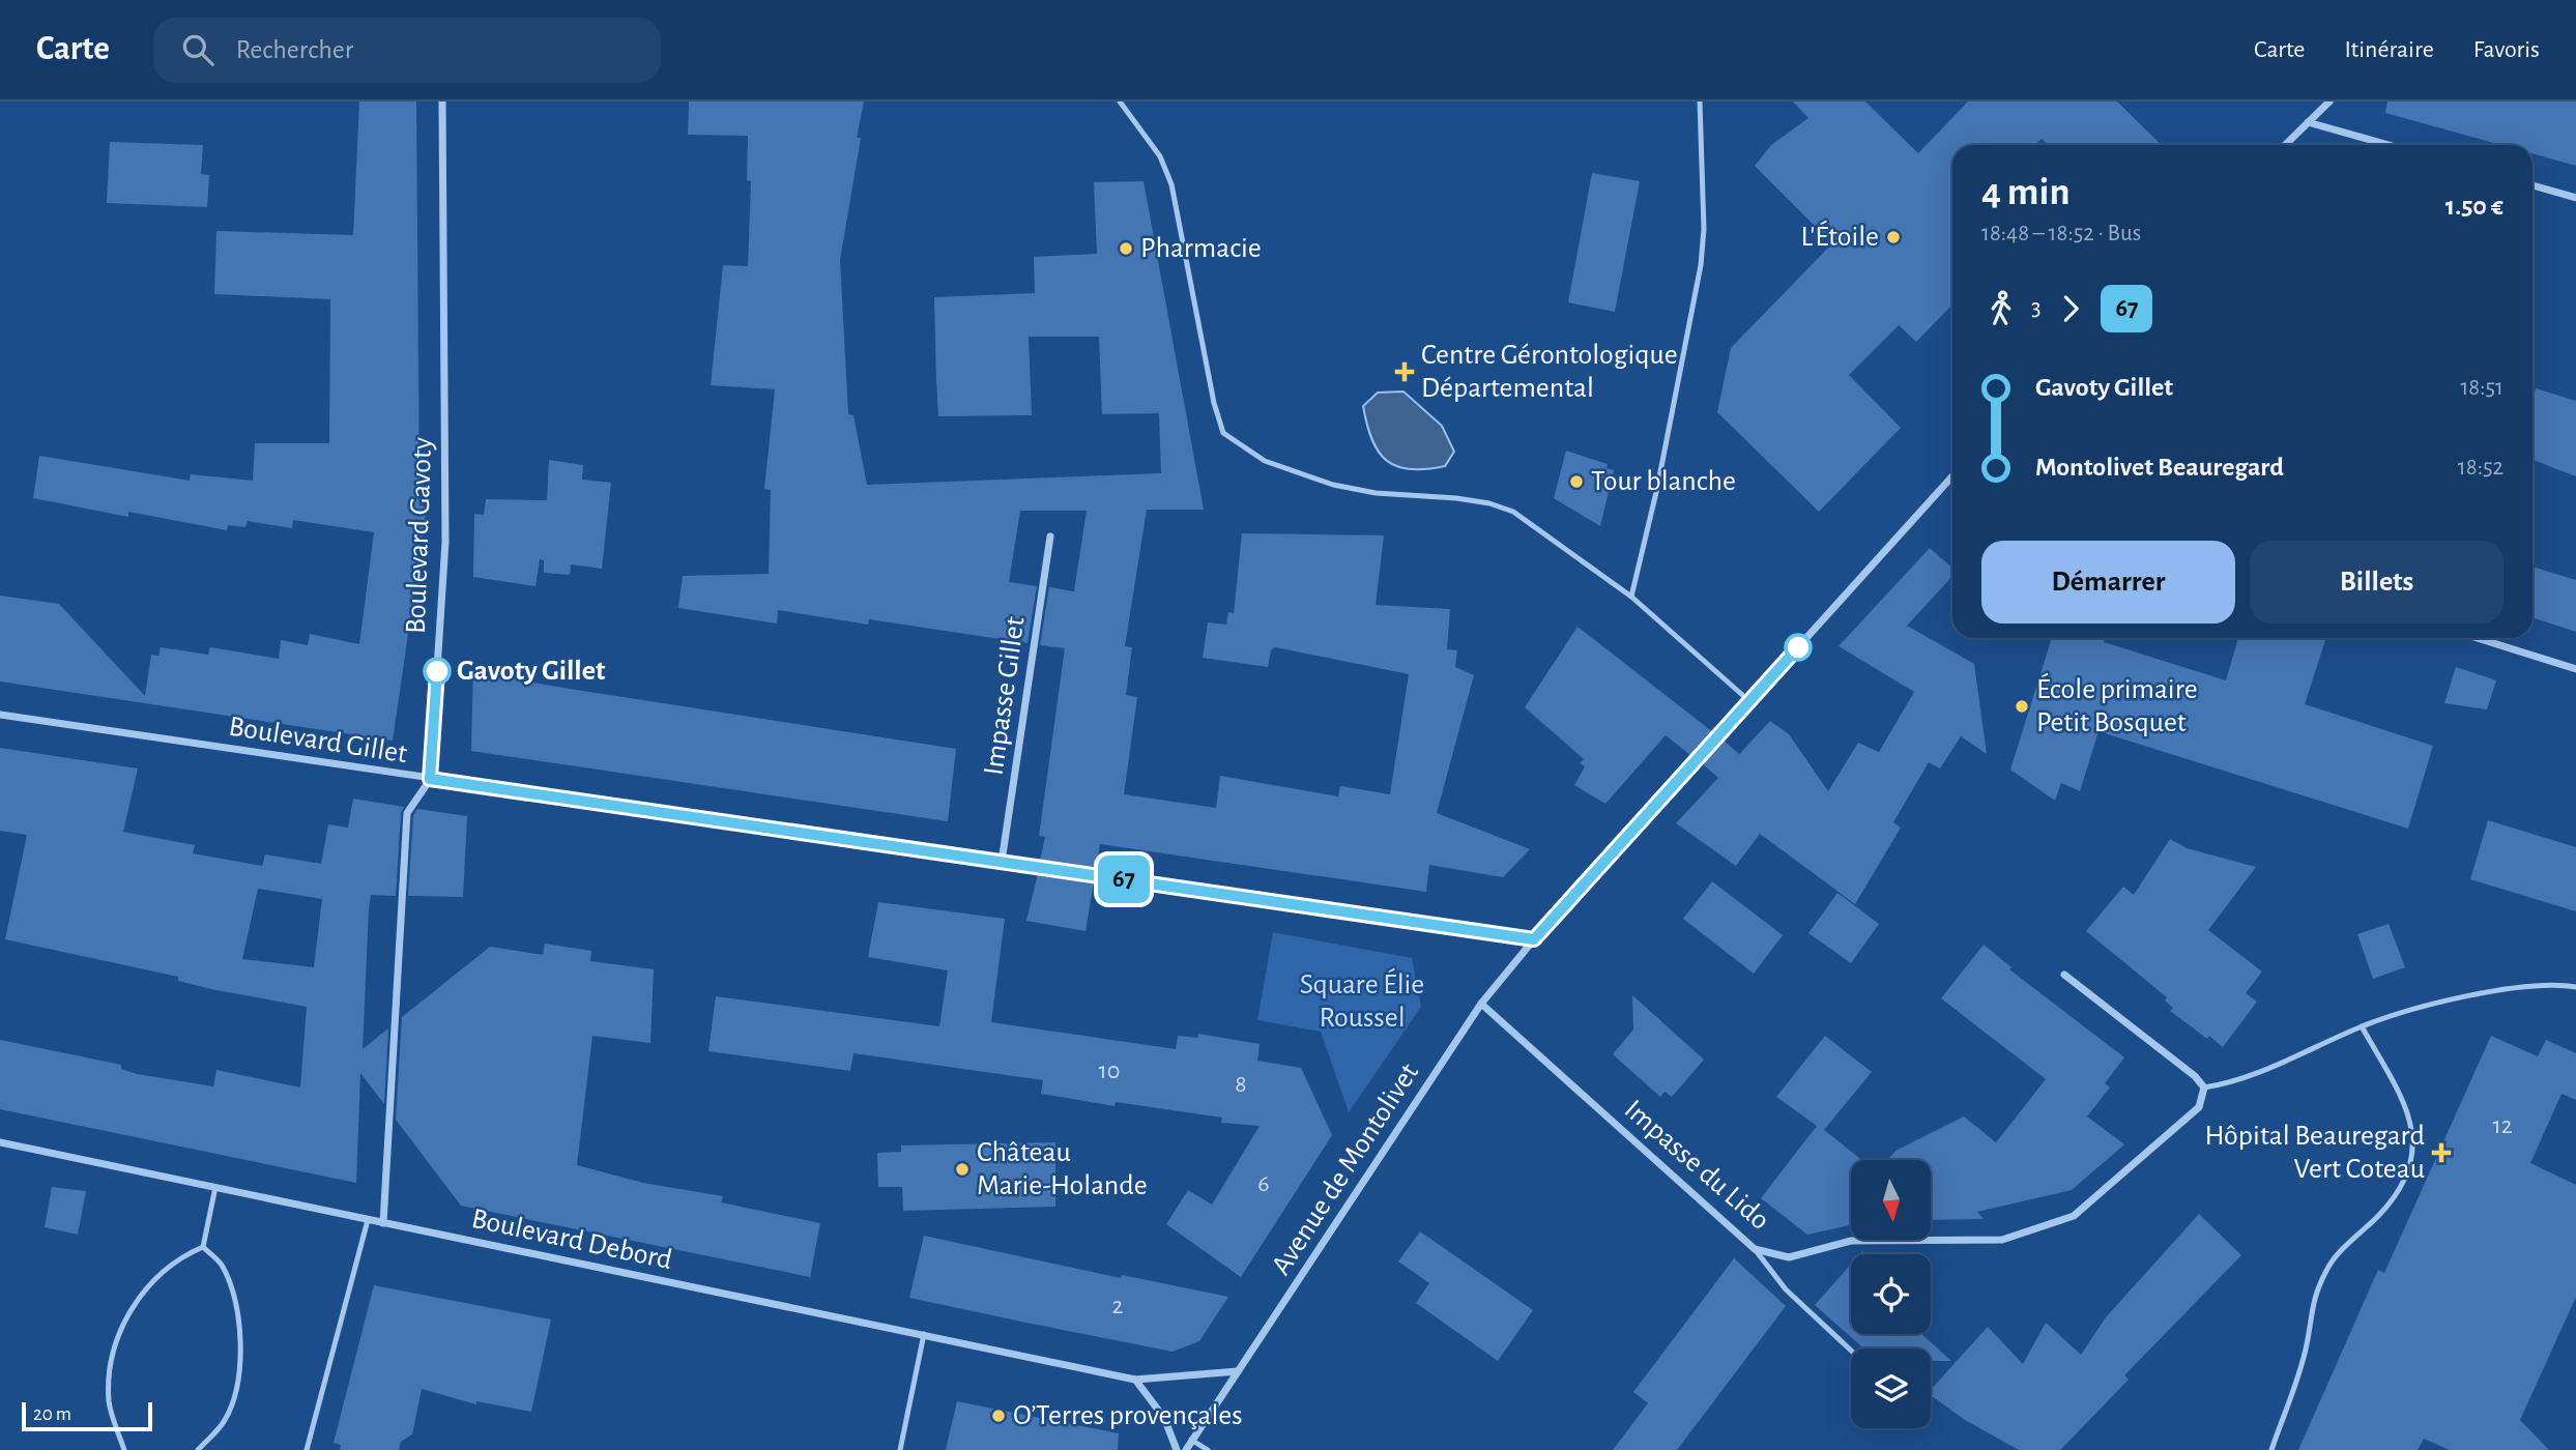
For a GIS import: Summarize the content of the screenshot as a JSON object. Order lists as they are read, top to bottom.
{
  "streets": {
    "street": [
      "Boulevard Gavoty",
      "Impasse Gillet",
      "Boulevard Gillet",
      "Impasse du Lido",
      "Avenue de Montolivet",
      "Boulevard Debord"
    ]
  },
  "crossings": [
    ["Boulevard Gavoty", "Boulevard Gillet"],
    ["Boulevard Gavoty", "Boulevard Debord"],
    ["Impasse Gillet", "Boulevard Gillet"],
    ["Boulevard Gillet", "Avenue de Montolivet"],
    ["Impasse du Lido", "Avenue de Montolivet"],
    ["Avenue de Montolivet", "Boulevard Debord"]
  ],
  "parks": ["Square Élie Roussel"],
  "places": {
    "other": [
      "L'Étoile",
      "Pharmacie",
      "Tour blanche",
      "Gavoty Gillet",
      "École primaire Petit Bosquet",
      "Château Marie-Holande",
      "O’Terres provençales"
    ],
    "health": ["Centre Gérontologique Départemental", "Hôpital Beauregard Vert Coteau"]
  },
  "lines": ["bus line 67"],
  "house_numbers": [
    "10",
    "8",
    "12",
    "6",
    "2"
  ],
  "scale_bar": "20 m",
  "north": "bottom",
  "page": {
    "header": "Carte",
    "search": "Rechercher",
    "nav": ["Carte", "Itinéraire", "Favoris"],
    "on_map": "67",
    "heading": ["4 min", "18:48 – 18:52 · Bus", "1.50 €"],
    "legs": ["3", "67"],
    "list": [
      {
        "name": "Gavoty Gillet",
        "value": "18:51"
      },
      {
        "name": "Montolivet Beauregard",
        "value": "18:52"
      }
    ],
    "buttons": ["Démarrer", "Billets"],
    "scale": "20 m"
  }
}
